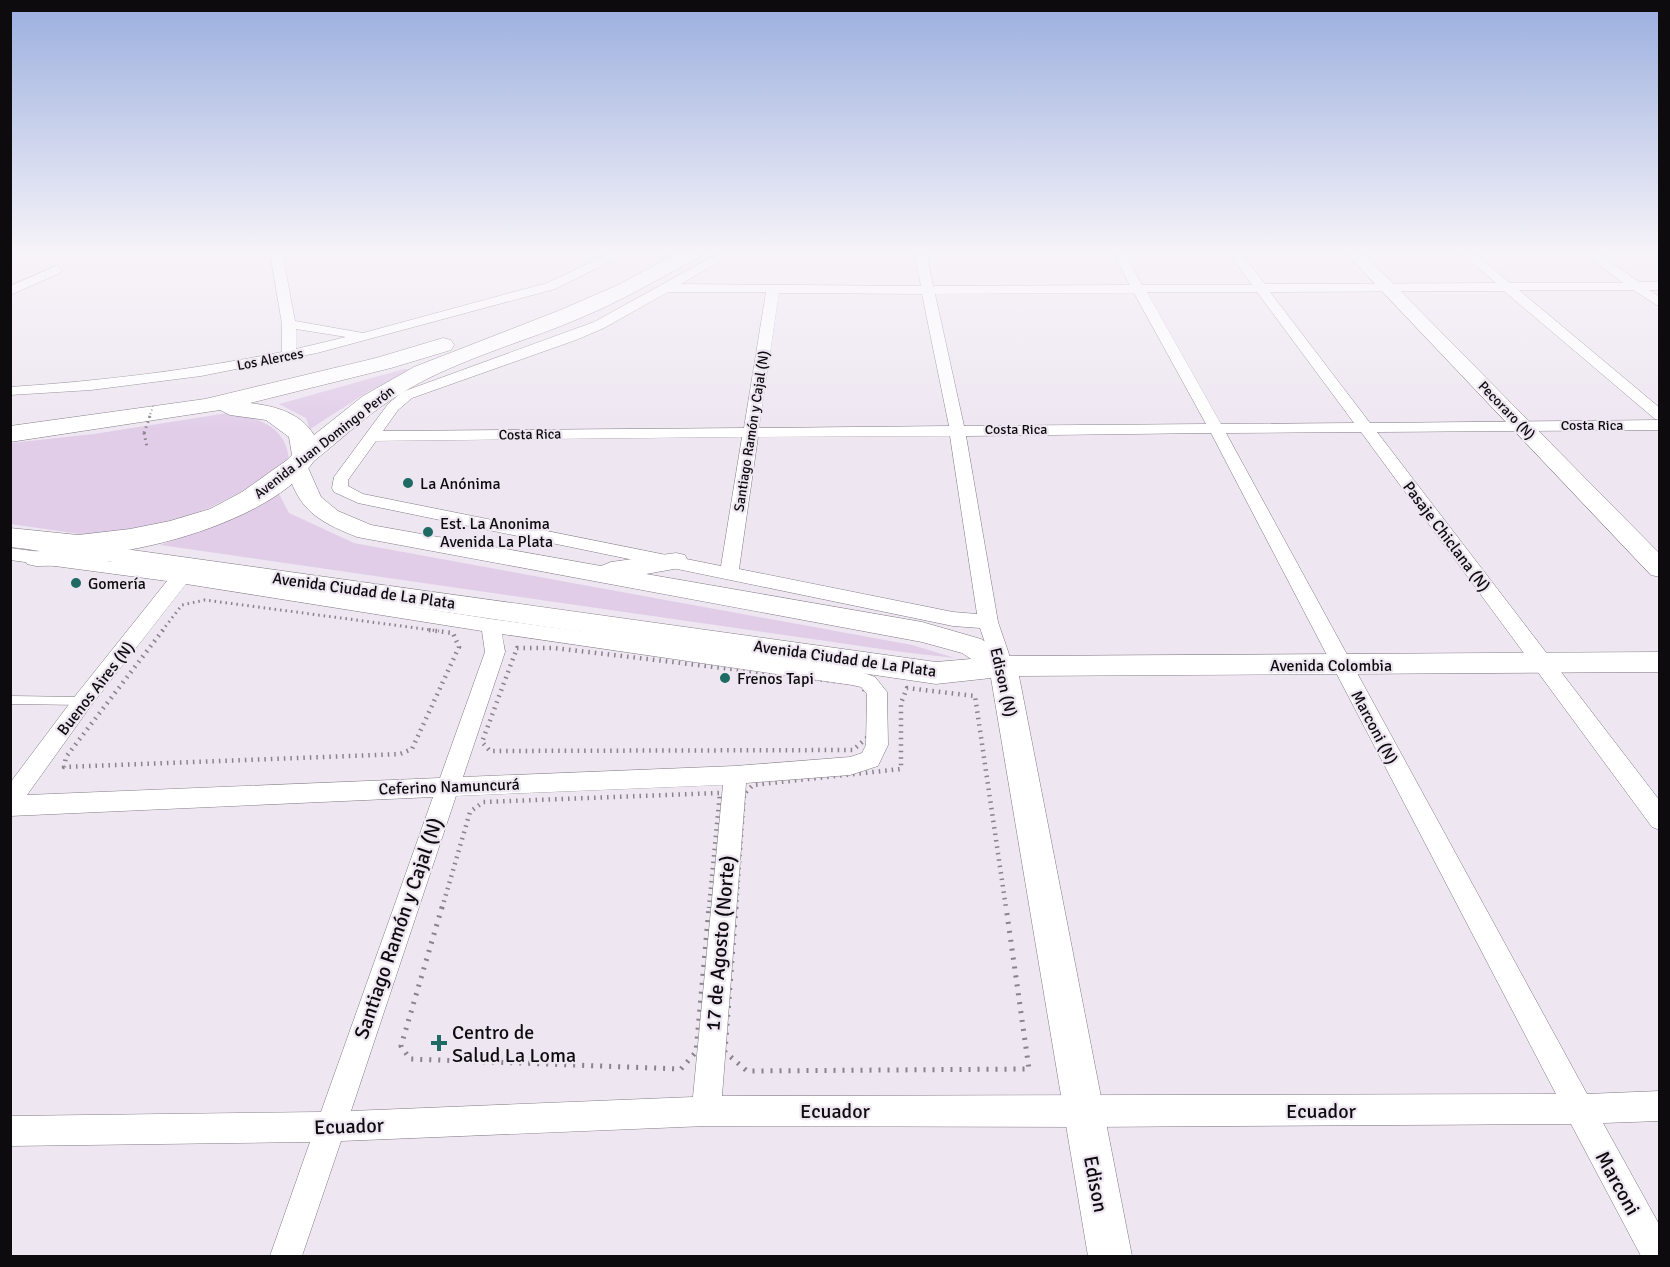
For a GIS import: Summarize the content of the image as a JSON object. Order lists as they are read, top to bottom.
{
  "streets": {
    "highway": ["Avenida Juan Domingo Perón", "Avenida Ciudad de La Plata"],
    "street": [
      "Los Alerces",
      "Pecoraro (N)",
      "Costa Rica",
      "Santiago Ramón y Cajal (N)",
      "Pasaje Chiclana (N)",
      "Avenida Colombia",
      "Edison (N)",
      "Buenos Aires (N)",
      "Marconi (N)",
      "Ceferino Namuncurá",
      "17 de Agosto (Norte)",
      "Ecuador",
      "Marconi",
      "Edison"
    ]
  },
  "crossings": [
    ["Pecoraro (N)", "Costa Rica"],
    ["Costa Rica", "Santiago Ramón y Cajal (N)"],
    ["Costa Rica", "Avenida Juan Domingo Perón"],
    ["Costa Rica", "Pasaje Chiclana (N)"],
    ["Costa Rica", "Edison (N)"],
    ["Costa Rica", "Marconi (N)"],
    ["Santiago Ramón y Cajal (N)", "Avenida Ciudad de La Plata"],
    ["Santiago Ramón y Cajal (N)", "Ceferino Namuncurá"],
    ["Santiago Ramón y Cajal (N)", "Ecuador"],
    ["Avenida Juan Domingo Perón", "Avenida Ciudad de La Plata"],
    ["Pasaje Chiclana (N)", "Avenida Colombia"],
    ["Avenida Ciudad de La Plata", "Avenida Colombia"],
    ["Avenida Ciudad de La Plata", "Edison (N)"],
    ["Avenida Ciudad de La Plata", "Buenos Aires (N)"],
    ["Avenida Ciudad de La Plata", "Ceferino Namuncurá"],
    ["Avenida Colombia", "Edison (N)"],
    ["Avenida Colombia", "Marconi (N)"],
    ["Edison (N)", "Ecuador"],
    ["Edison (N)", "Edison"],
    ["Marconi (N)", "Ecuador"],
    ["Marconi (N)", "Marconi"],
    ["Ceferino Namuncurá", "17 de Agosto (Norte)"],
    ["17 de Agosto (Norte)", "Ecuador"],
    ["Ecuador", "Marconi"],
    ["Ecuador", "Edison"]
  ],
  "places": {
    "other": [
      "La Anónima",
      "Est. La Anonima Avenida La Plata",
      "Gomería",
      "Frenos Tapi"
    ],
    "health": ["Centro de Salud La Loma"]
  }
}
